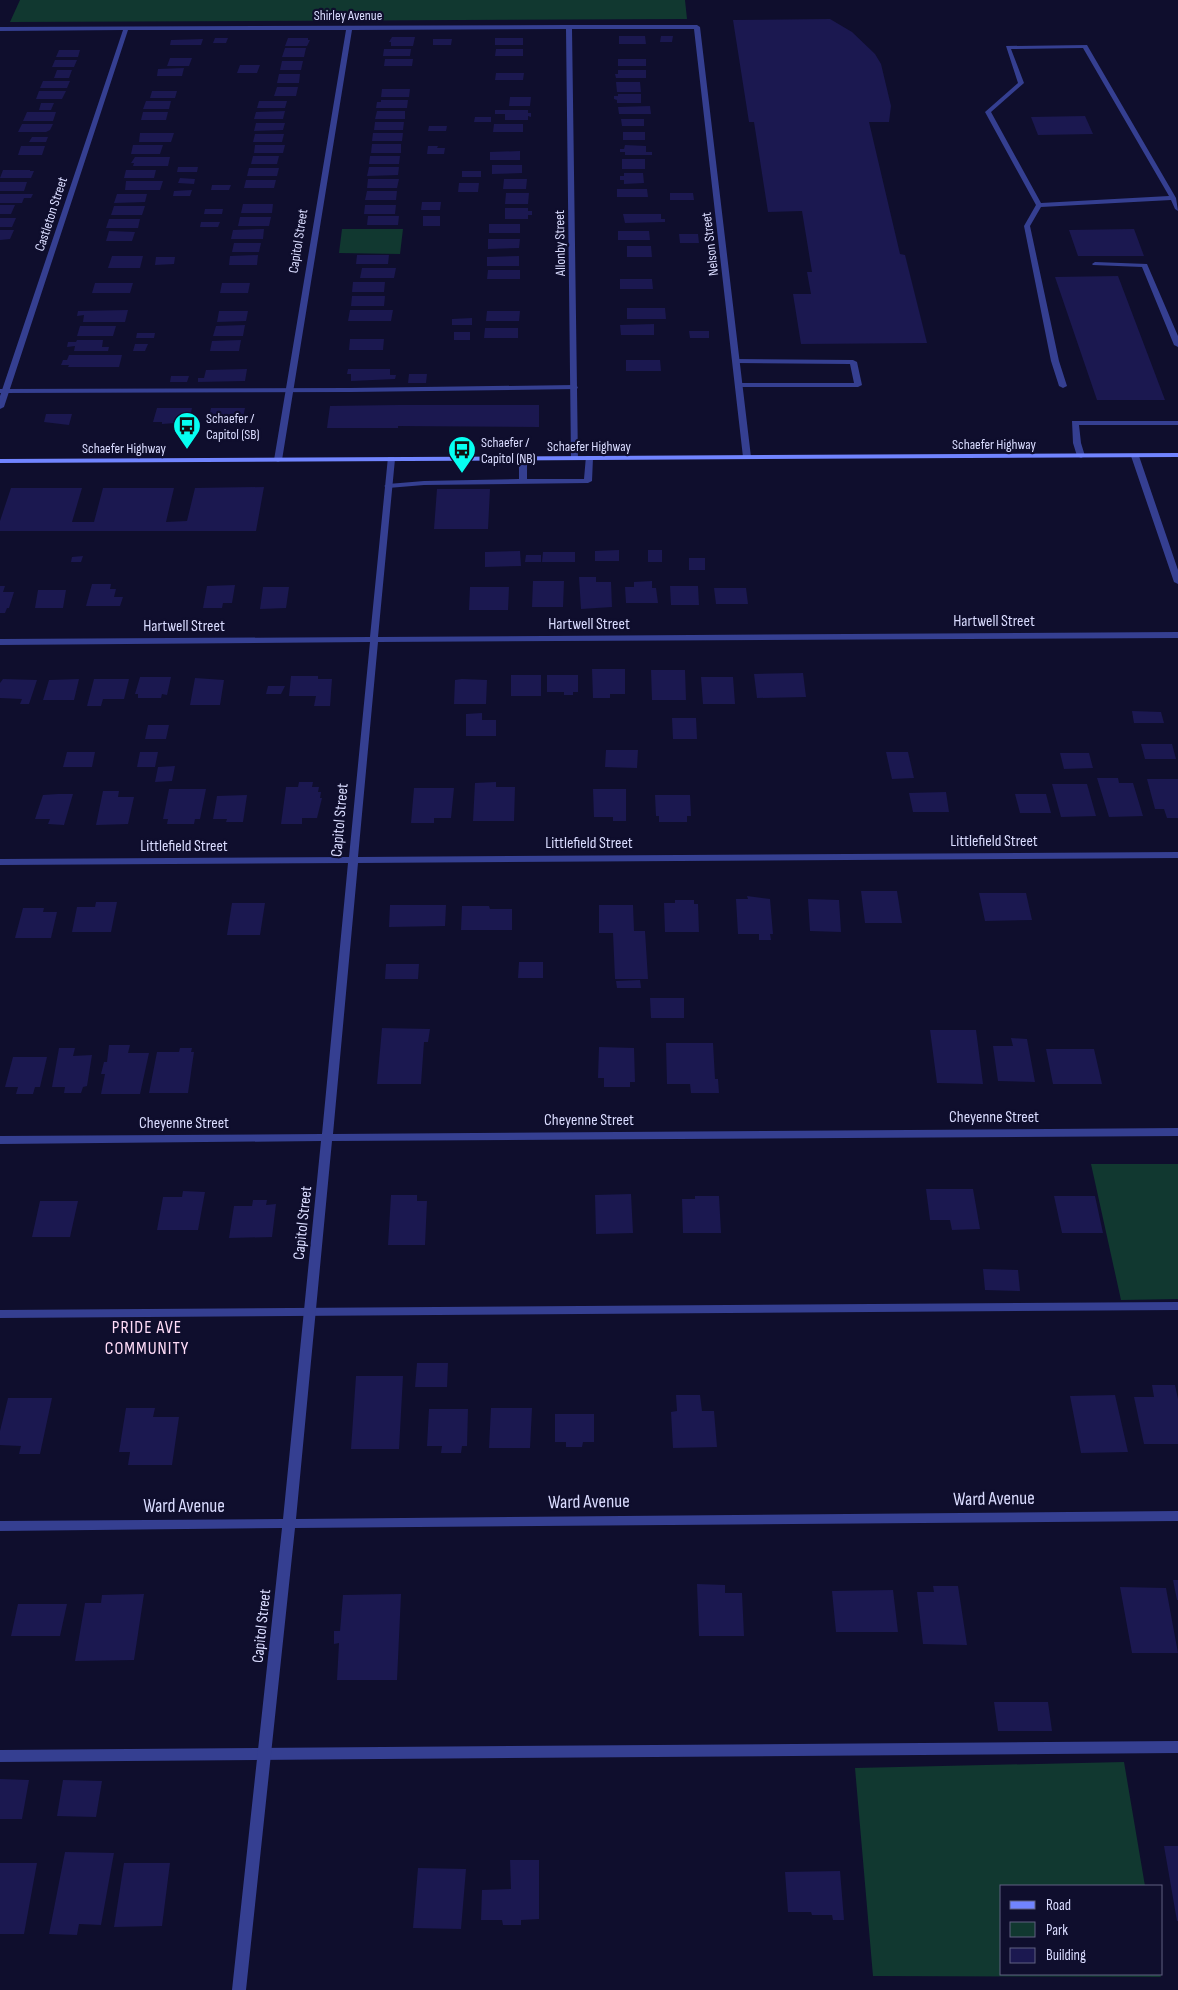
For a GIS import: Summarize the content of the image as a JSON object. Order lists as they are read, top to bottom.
{
  "streets": {
    "street": [
      "Shirley Avenue",
      "Castleton Street",
      "Capitol Street",
      "Allonby Street",
      "Nelson Street",
      "Schaefer Highway",
      "Hartwell Street",
      "Littlefield Street",
      "Cheyenne Street",
      "Ward Avenue"
    ]
  },
  "crossings": [
    ["Shirley Avenue", "Castleton Street"],
    ["Shirley Avenue", "Capitol Street"],
    ["Shirley Avenue", "Allonby Street"],
    ["Shirley Avenue", "Nelson Street"],
    ["Capitol Street", "Schaefer Highway"],
    ["Capitol Street", "Hartwell Street"],
    ["Capitol Street", "Littlefield Street"],
    ["Capitol Street", "Cheyenne Street"],
    ["Capitol Street", "Ward Avenue"],
    ["Allonby Street", "Schaefer Highway"],
    ["Nelson Street", "Schaefer Highway"]
  ],
  "districts": ["PRIDE AVE COMMUNITY"],
  "places": {
    "bus stop": ["Schaefer / Capitol (SB)", "Schaefer / Capitol (NB)"]
  },
  "legend": ["Road", "Park", "Building"]
}
